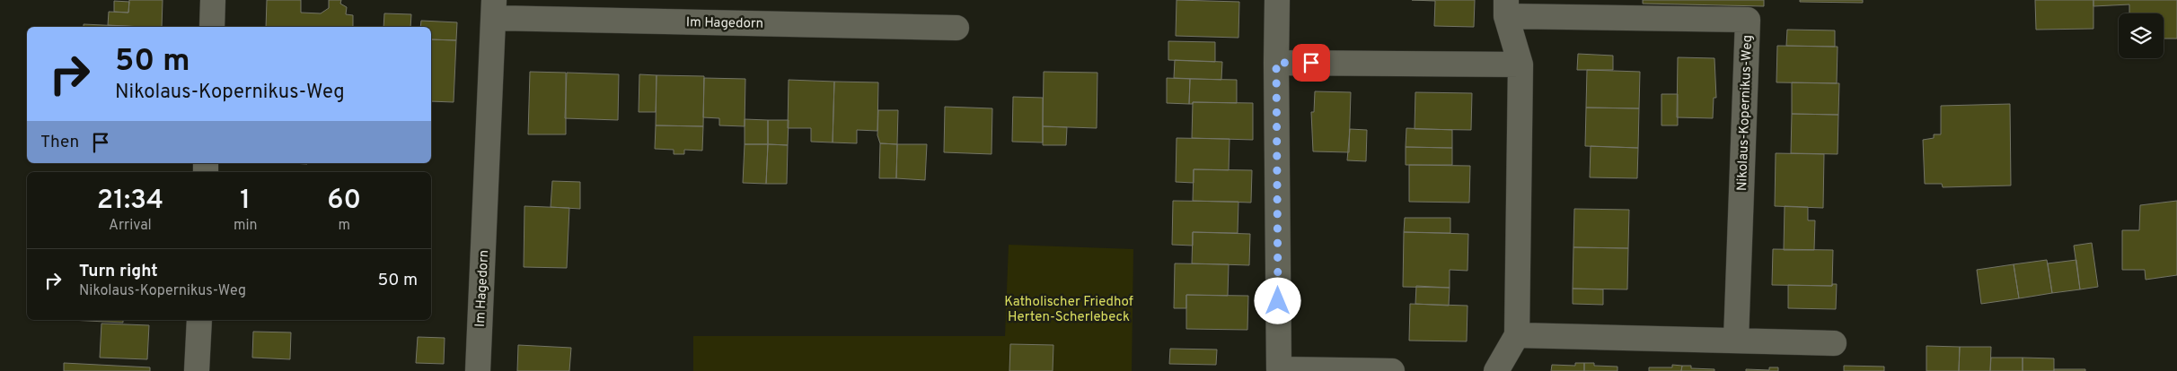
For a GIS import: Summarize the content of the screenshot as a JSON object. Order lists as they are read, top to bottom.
{
  "streets": {
    "street": ["Im Hagedorn", "Nikolaus-Kopernikus-Weg"]
  },
  "parks": ["Katholischer Friedhof Herten-Scherlebeck"],
  "page": {
    "turn": ["50 m", "Nikolaus-Kopernikus-Weg"],
    "then": "Then",
    "eta": [
      "21:34",
      "Arrival",
      "1",
      "min",
      "60",
      "m"
    ],
    "list": [
      {
        "name": "Turn right",
        "note": "Nikolaus-Kopernikus-Weg",
        "value": "50 m"
      }
    ]
  }
}
